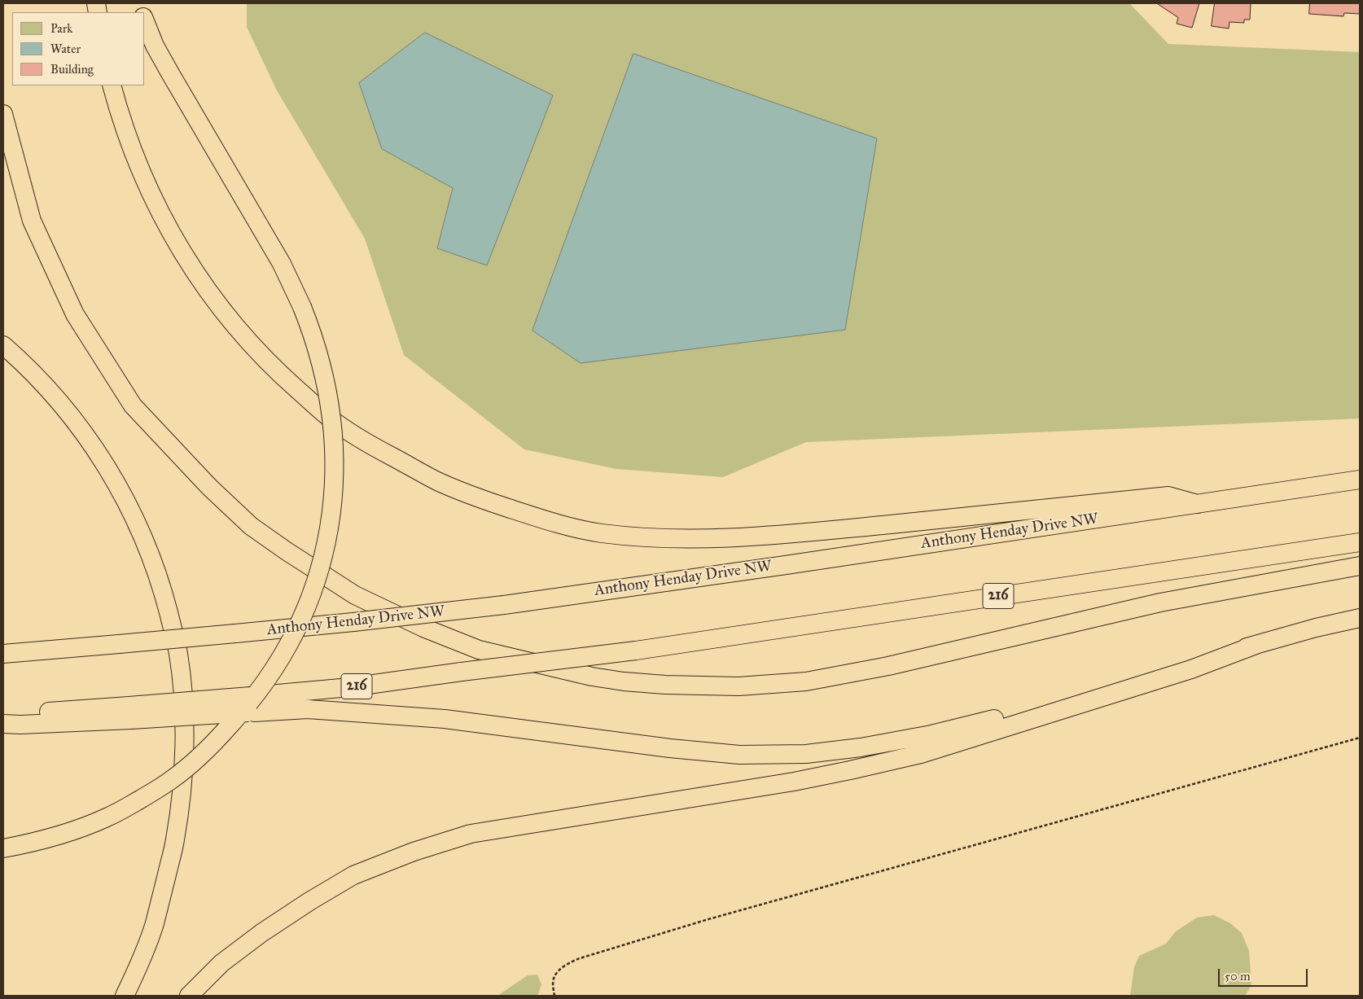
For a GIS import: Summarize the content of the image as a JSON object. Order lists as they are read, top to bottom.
{
  "streets": {
    "highway": ["Anthony Henday Drive NW", "216"]
  },
  "legend": ["Park", "Water", "Building"],
  "scale_bar": "50 m"
}
